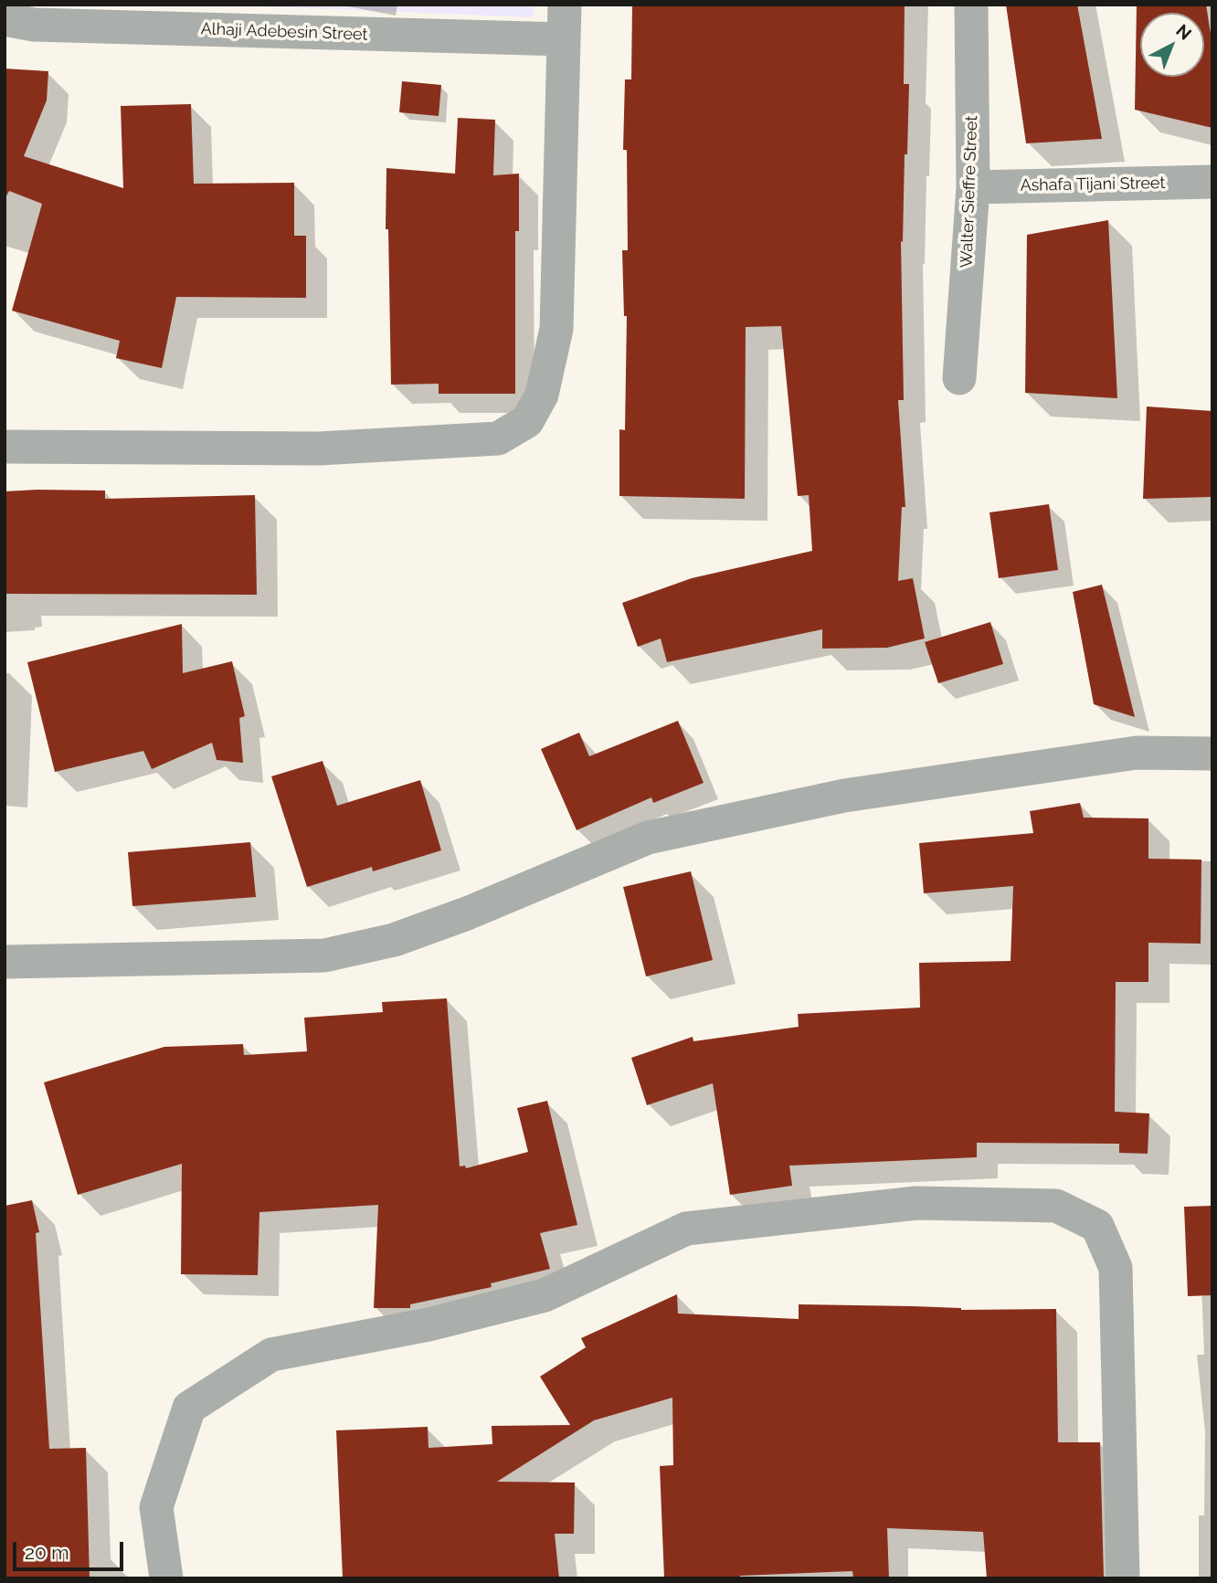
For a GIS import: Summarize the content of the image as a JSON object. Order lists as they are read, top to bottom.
{
  "streets": {
    "street": ["Alhaji Adebesin Street", "Ashafa Tijani Street", "Walter Sieffre Street"]
  },
  "crossings": [
    ["Ashafa Tijani Street", "Walter Sieffre Street"]
  ],
  "scale_bar": "20 m",
  "north": "top right"
}
